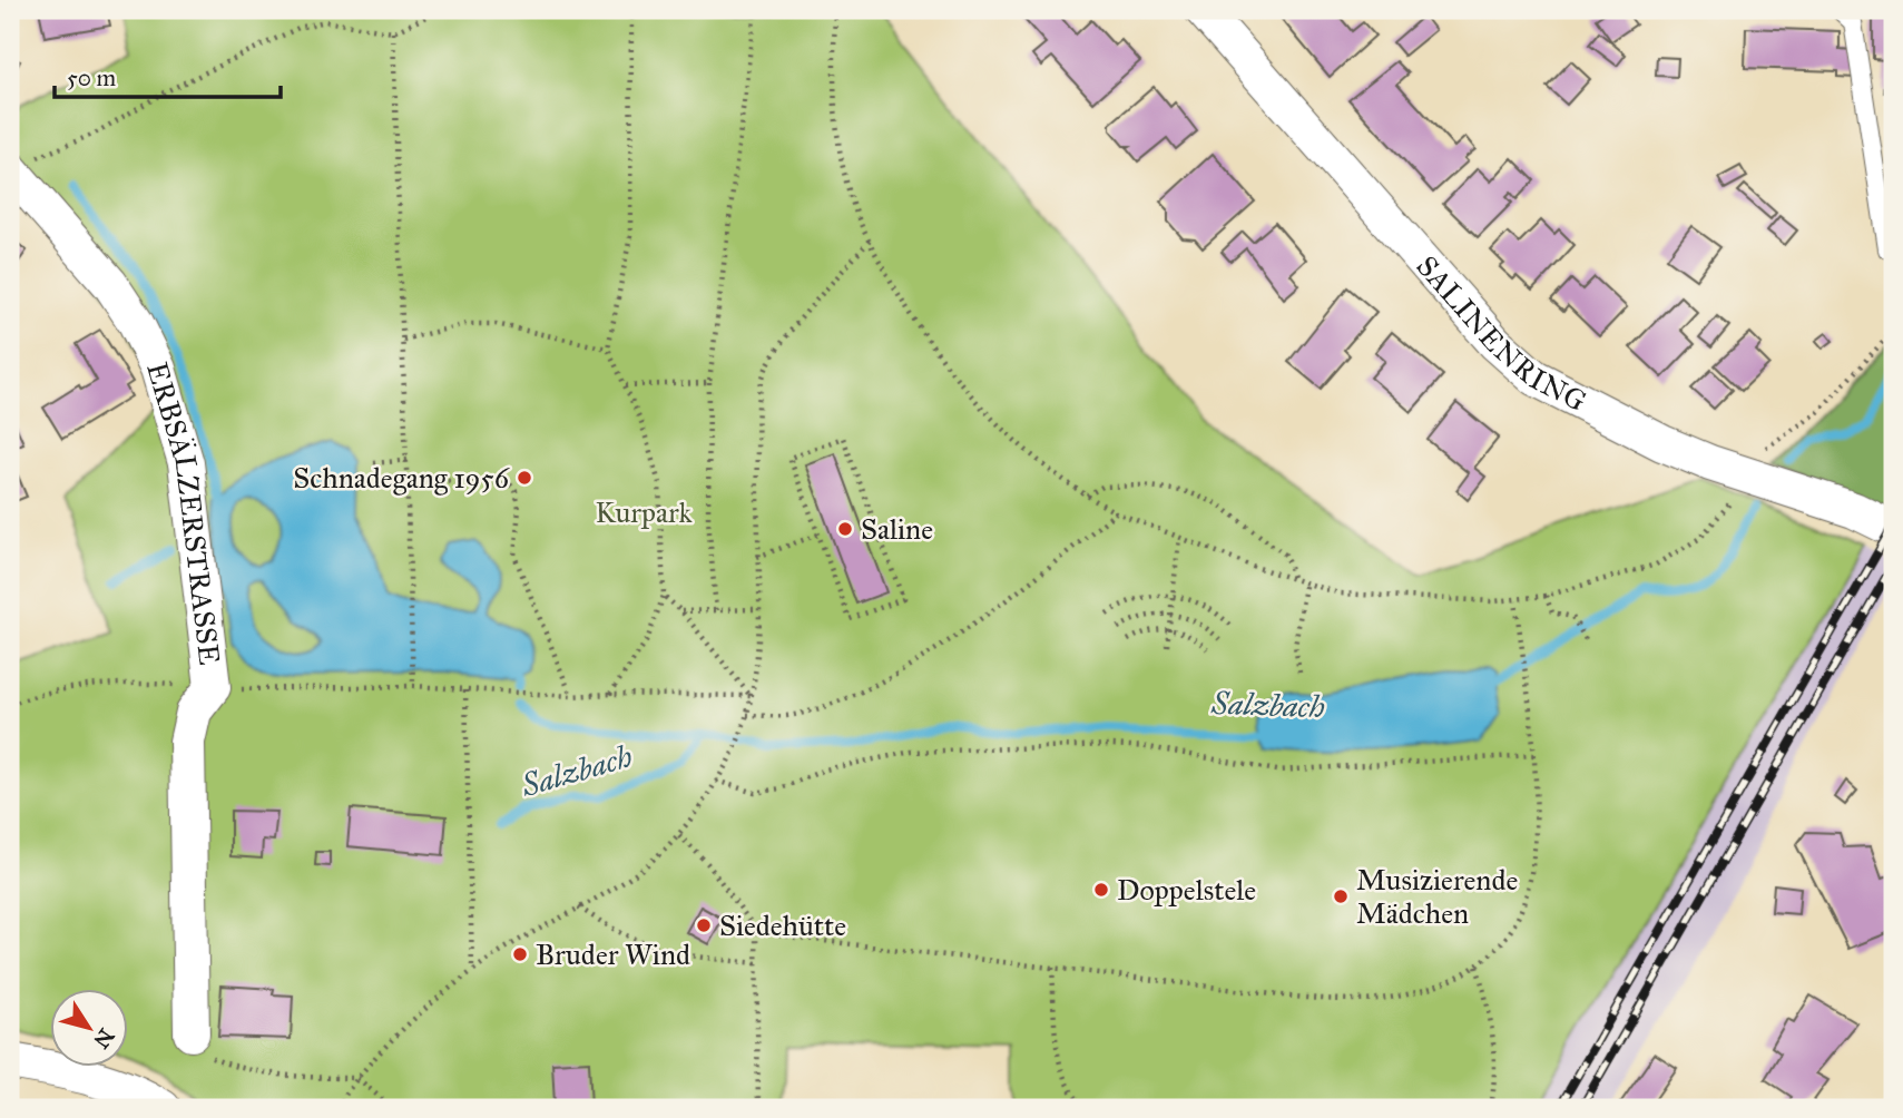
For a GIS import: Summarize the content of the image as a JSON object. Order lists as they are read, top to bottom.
{
  "streets": {
    "street": ["SALINENRING", "ERBSÄLZERSTRASSE"]
  },
  "water": ["Salzbach"],
  "parks": ["Kurpark"],
  "places": [
    "Schnadegang 1956",
    "Saline",
    "Doppelstele",
    "Musizierende Mädchen",
    "Siedehütte",
    "Bruder Wind"
  ],
  "scale_bar": "50 m",
  "north": "bottom right"
}
